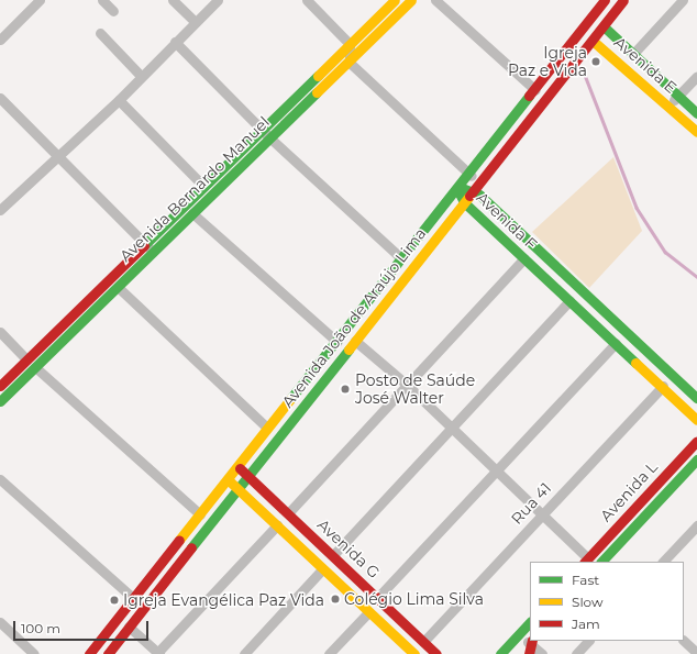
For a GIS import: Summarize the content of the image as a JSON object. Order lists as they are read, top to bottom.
{
  "streets": {
    "street": [
      "Avenida E",
      "Avenida Bernardo Manuel",
      "Avenida F",
      "Avenida João de Araújo Lima",
      "Avenida L",
      "Rua 41",
      "Avenida G"
    ]
  },
  "crossings": [
    ["Avenida E", "Avenida João de Araújo Lima"],
    ["Avenida F", "Avenida João de Araújo Lima"],
    ["Avenida F", "Rua 41"],
    ["Avenida João de Araújo Lima", "Avenida G"],
    ["Rua 41", "Avenida G"]
  ],
  "places": [
    "Igreja Paz e Vida",
    "Posto de Saúde José Walter",
    "Colégio Lima Silva",
    "Igreja Evangélica Paz Vida"
  ],
  "legend": ["Fast", "Slow", "Jam"],
  "scale_bar": "100 m"
}
